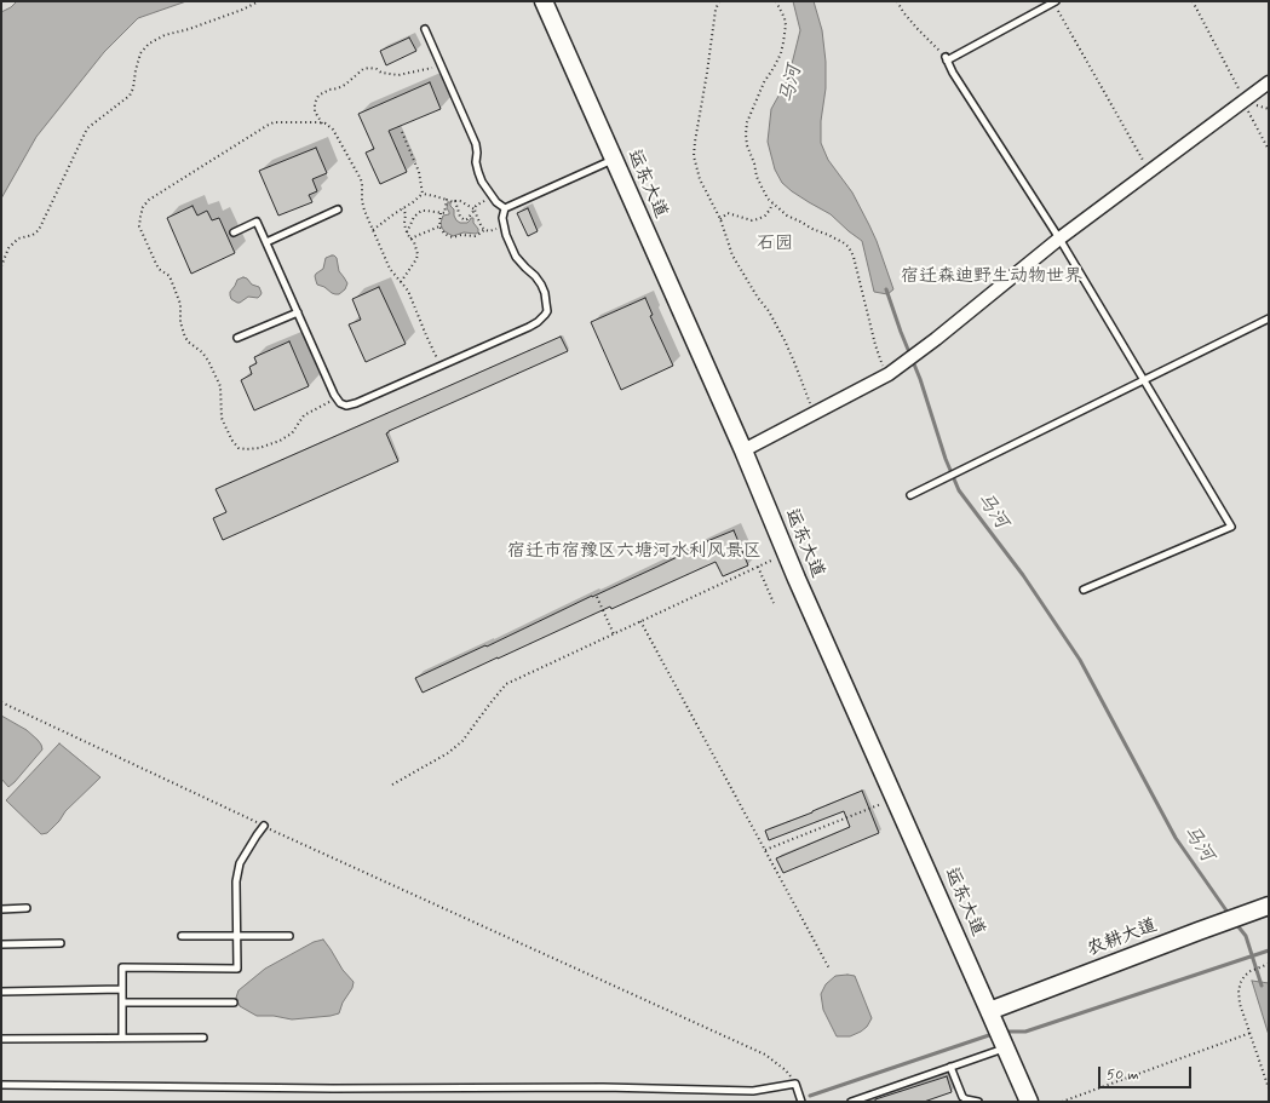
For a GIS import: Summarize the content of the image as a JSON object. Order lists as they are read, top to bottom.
{
  "streets": {
    "main road": ["运东大道", "农耕大道"]
  },
  "crossings": [
    ["运东大道", "农耕大道"]
  ],
  "water": ["马河"],
  "parks": ["石园", "宿迁森迪野生动物世界", "宿迁市宿豫区六塘河水利风景区"],
  "scale_bar": "50 m"
}
